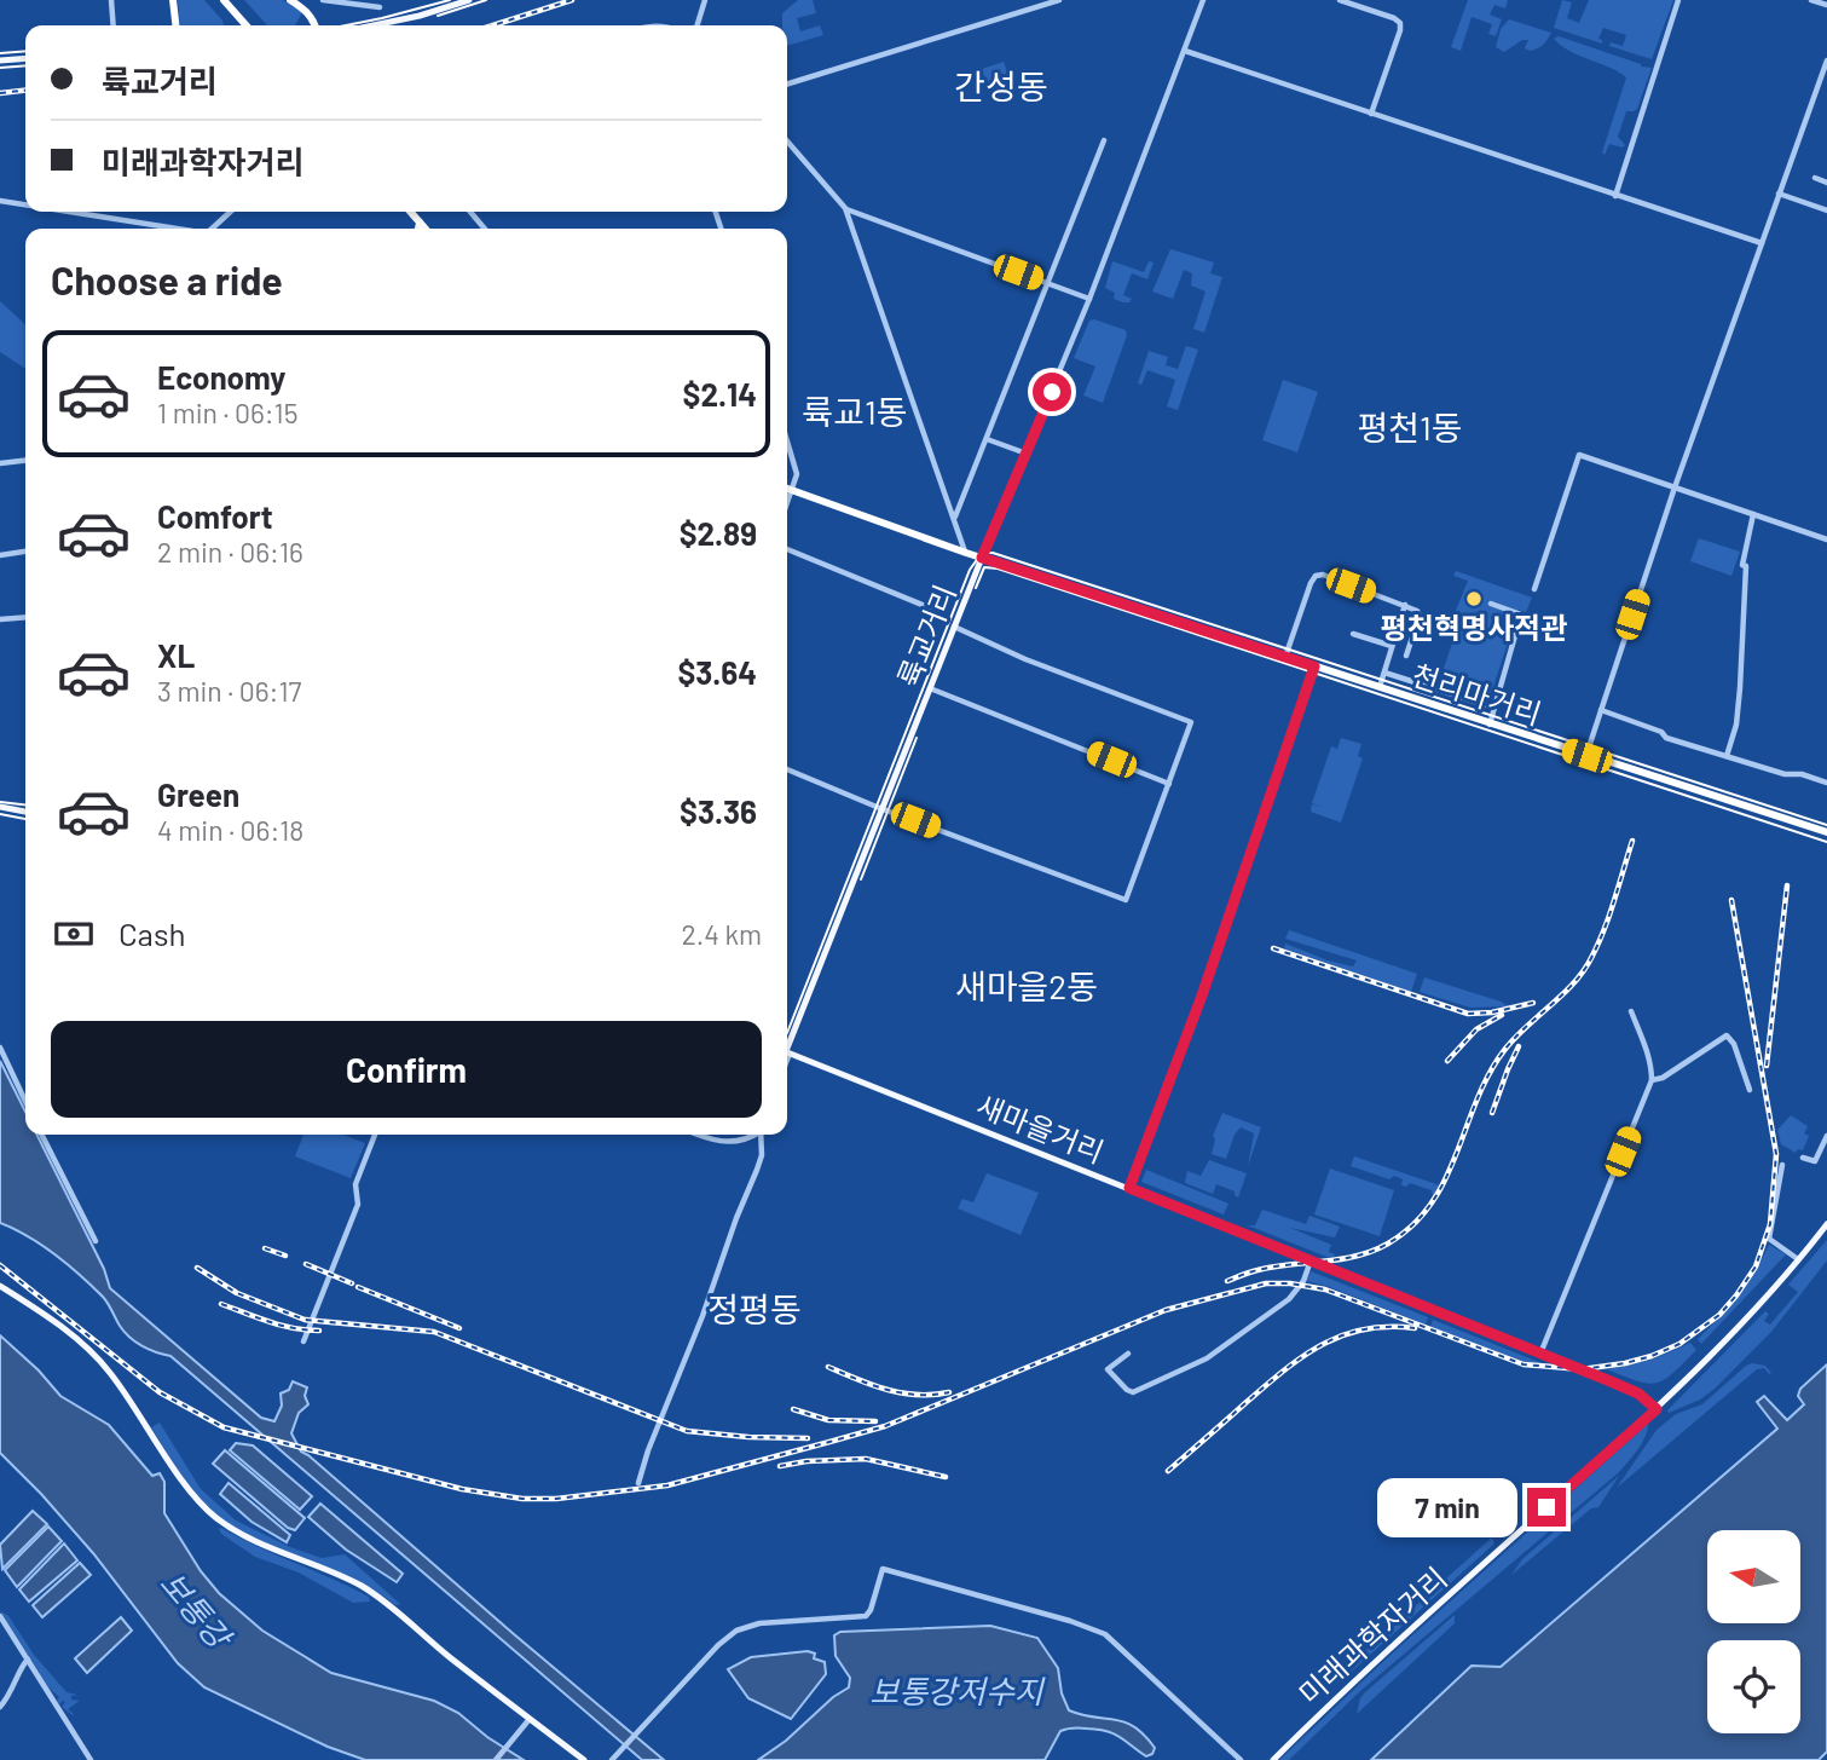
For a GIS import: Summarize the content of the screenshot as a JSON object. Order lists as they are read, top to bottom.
{
  "streets": {
    "highway": ["천리마거리"],
    "main road": ["륙교거리", "새마을거리", "미래과학자거리"]
  },
  "crossings": [
    ["륙교거리", "천리마거리"],
    ["새마을거리", "미래과학자거리"]
  ],
  "districts": [
    "간성동",
    "륙교1동",
    "평천1동",
    "새마을2동",
    "정평동"
  ],
  "water": ["보통강", "보통강저수지"],
  "places": ["평천혁명사적관"],
  "north": "left",
  "page": {
    "banner": ["륙교거리", "미래과학자거리"],
    "heading": "Choose a ride",
    "list": [
      {
        "name": "Economy",
        "note": "1 min · 06:15",
        "value": "$2.14"
      },
      {
        "name": "Comfort",
        "note": "2 min · 06:16",
        "value": "$2.89"
      },
      {
        "name": "XL",
        "note": "3 min · 06:17",
        "value": "$3.64"
      },
      {
        "name": "Green",
        "note": "4 min · 06:18",
        "value": "$3.36"
      }
    ],
    "pay": ["Cash", "2.4 km"],
    "buttons": "Confirm",
    "bubble": "7 min"
  }
}
